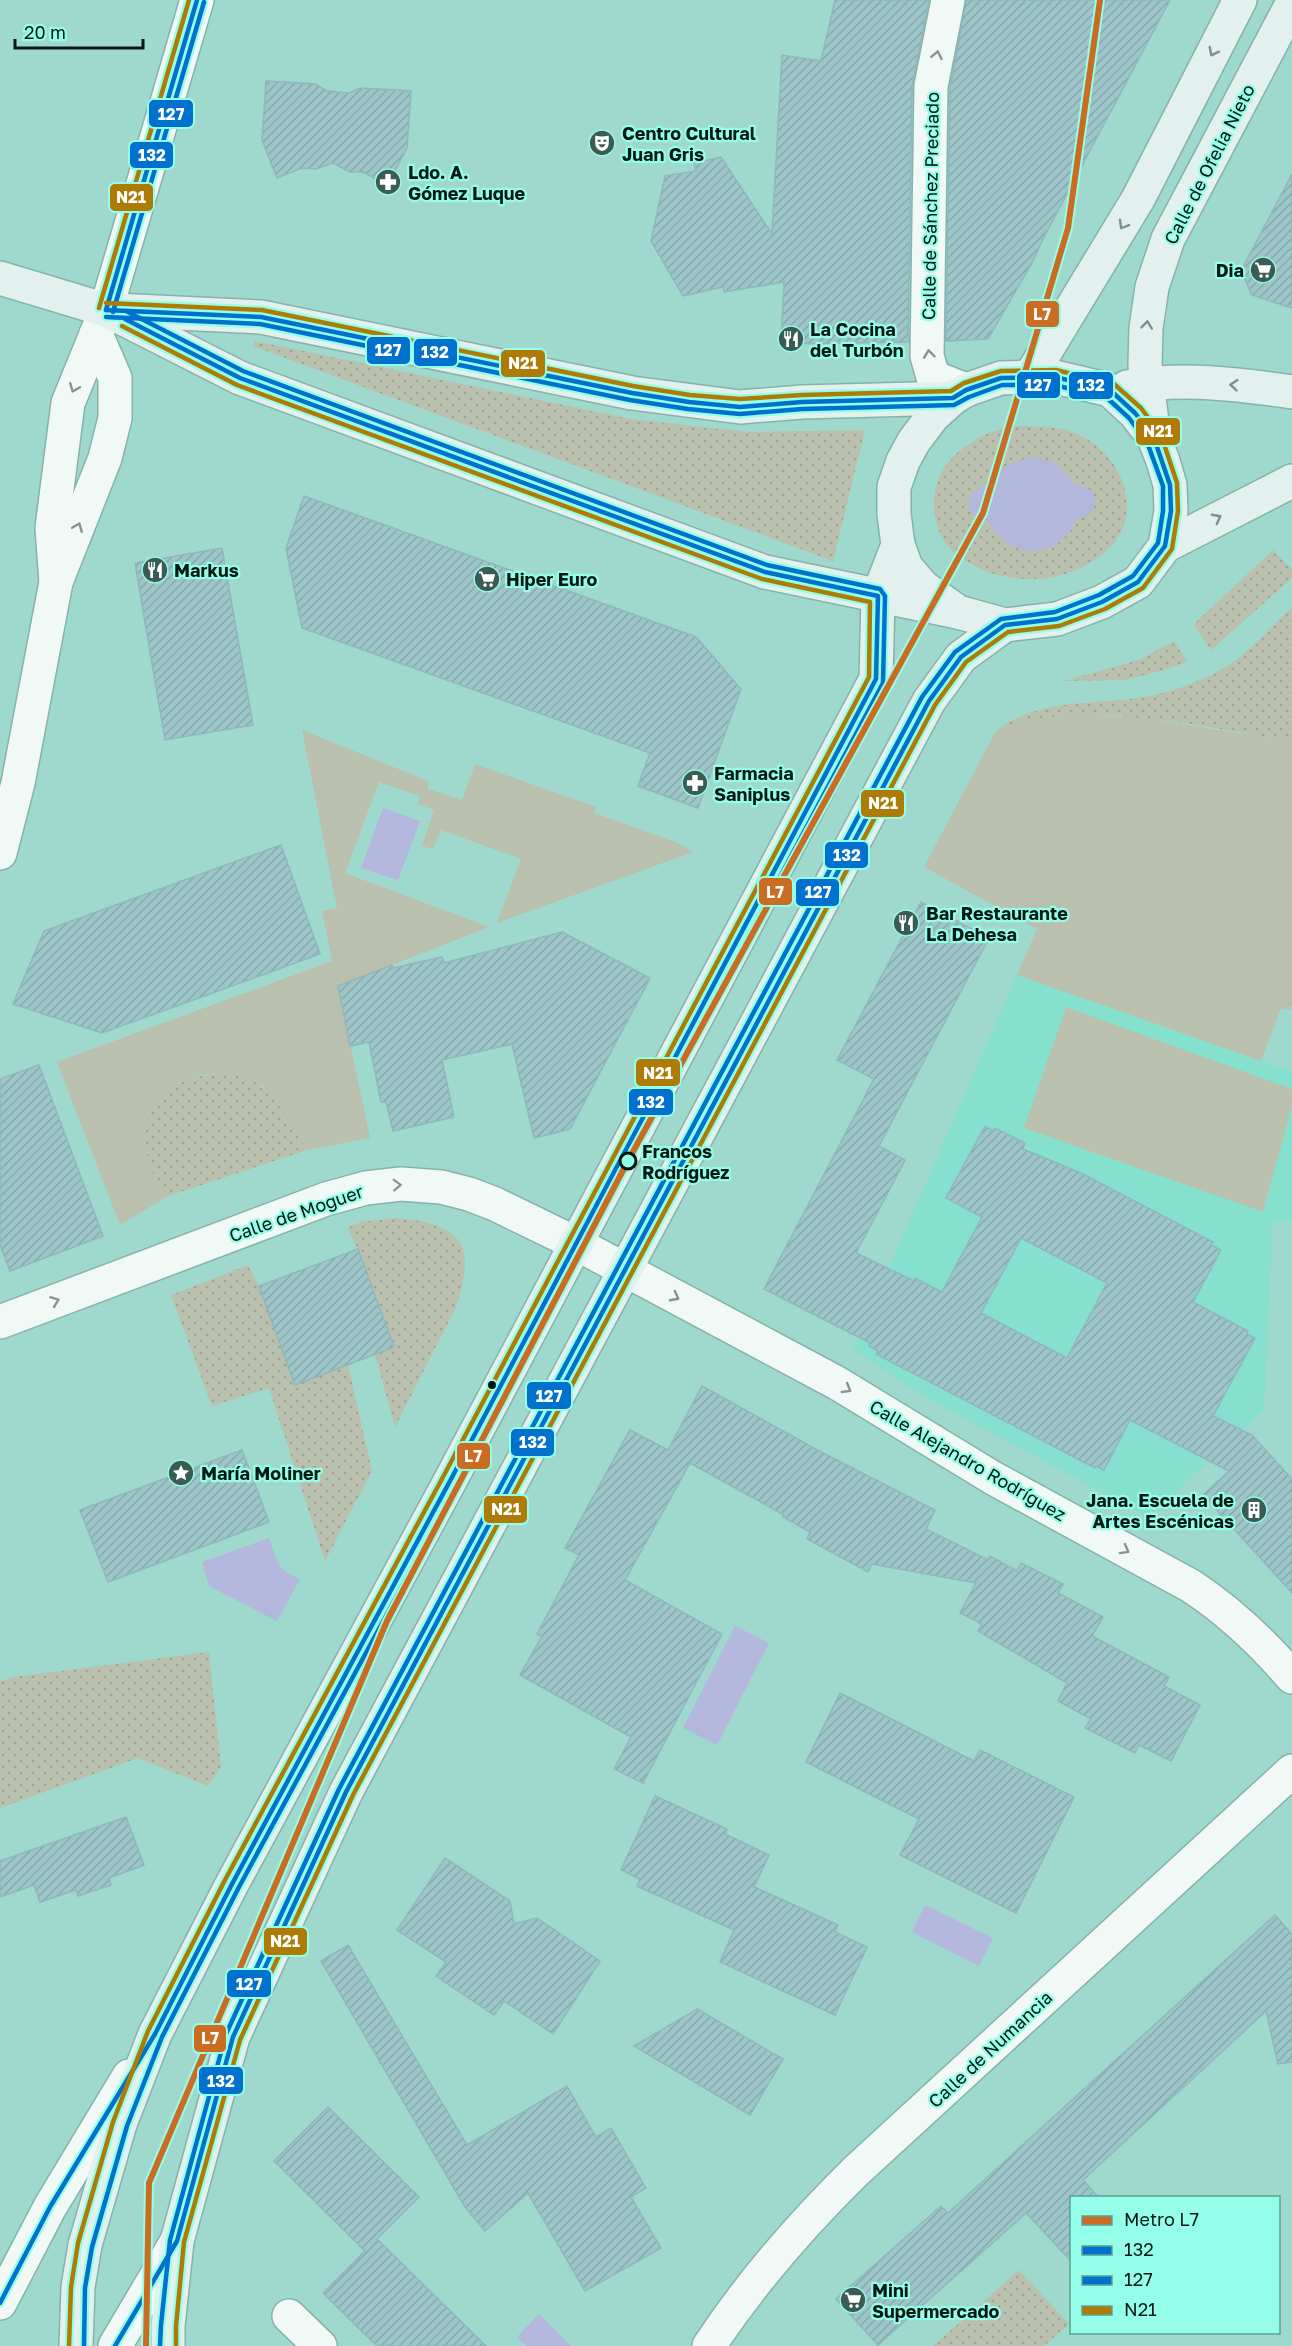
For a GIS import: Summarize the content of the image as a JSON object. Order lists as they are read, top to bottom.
{
  "streets": {
    "street": [
      "Calle de Ofelia Nieto",
      "Calle de Sánchez Preciado",
      "Calle de Moguer",
      "Calle Alejandro Rodríguez",
      "Calle de Numancia"
    ]
  },
  "crossings": [
    ["Calle de Moguer", "Calle Alejandro Rodríguez"]
  ],
  "one_way": ["Calle de Sánchez Preciado", "Calle de Moguer", "Calle Alejandro Rodríguez"],
  "places": {
    "theatre": ["Centro Cultural Juan Gris"],
    "pharmacy": ["Ldo. A. Gómez Luque", "Farmacia Saniplus"],
    "supermarket": ["Dia", "Hiper Euro", "Mini Supermercado"],
    "restaurant": ["La Cocina del Turbón", "Markus", "Bar Restaurante La Dehesa"],
    "other": ["Francos Rodríguez"],
    "place": ["María Moliner"],
    "building": ["Jana. Escuela de Artes Escénicas"]
  },
  "lines": [
    "metro line L7",
    "transit line 132",
    "transit line N21",
    "transit line 127"
  ],
  "legend": [
    "Metro L7",
    "132",
    "127",
    "N21"
  ],
  "scale_bar": "20 m"
}
